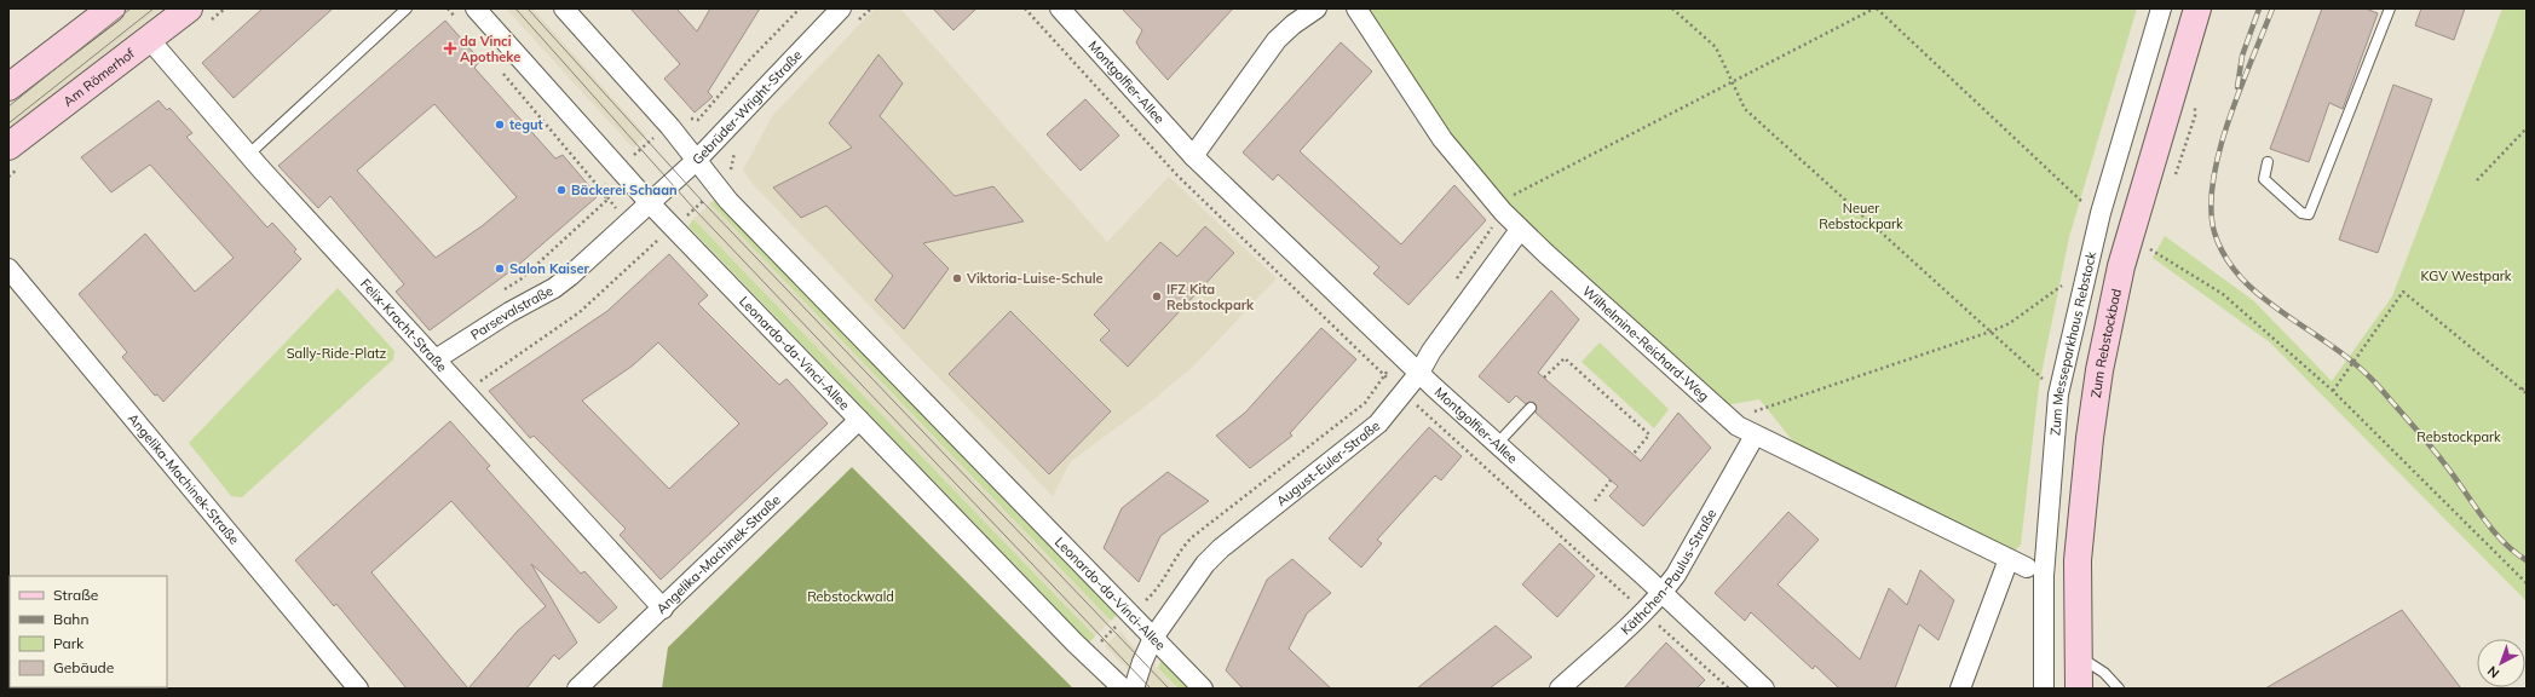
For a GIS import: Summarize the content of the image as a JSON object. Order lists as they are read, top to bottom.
{
  "streets": {
    "main road": ["Am Römerhof", "Zum Rebstockbad"],
    "street": [
      "Montgolfier-Allee",
      "Gebrüder-Wright-Straße",
      "Parsevalstraße",
      "Felix-Kracht-Straße",
      "Wilhelmine-Reichard-Weg",
      "Zum Messeparkhaus Rebstock",
      "Leonardo-da-Vinci-Allee",
      "August-Euler-Straße",
      "Angelika-Machinek-Straße",
      "Käthchen-Paulus-Straße"
    ]
  },
  "crossings": [
    ["Am Römerhof", "Felix-Kracht-Straße"],
    ["Montgolfier-Allee", "August-Euler-Straße"],
    ["Montgolfier-Allee", "Käthchen-Paulus-Straße"],
    ["Gebrüder-Wright-Straße", "Parsevalstraße"],
    ["Gebrüder-Wright-Straße", "Leonardo-da-Vinci-Allee"],
    ["Parsevalstraße", "Felix-Kracht-Straße"],
    ["Parsevalstraße", "Leonardo-da-Vinci-Allee"],
    ["Felix-Kracht-Straße", "Angelika-Machinek-Straße"],
    ["Wilhelmine-Reichard-Weg", "August-Euler-Straße"],
    ["Wilhelmine-Reichard-Weg", "Käthchen-Paulus-Straße"],
    ["Leonardo-da-Vinci-Allee", "August-Euler-Straße"],
    ["Leonardo-da-Vinci-Allee", "Angelika-Machinek-Straße"]
  ],
  "parks": [
    "Neuer Rebstockpark",
    "KGV Westpark",
    "Sally-Ride-Platz",
    "Rebstockpark",
    "Rebstockwald"
  ],
  "places": {
    "health": ["da Vinci Apotheke"],
    "other": [
      "tegut",
      "Bäckerei Schaan",
      "Salon Kaiser",
      "Viktoria-Luise-Schule",
      "IFZ Kita Rebstockpark"
    ]
  },
  "legend": [
    "Straße",
    "Bahn",
    "Park",
    "Gebäude"
  ],
  "north": "bottom left"
}
